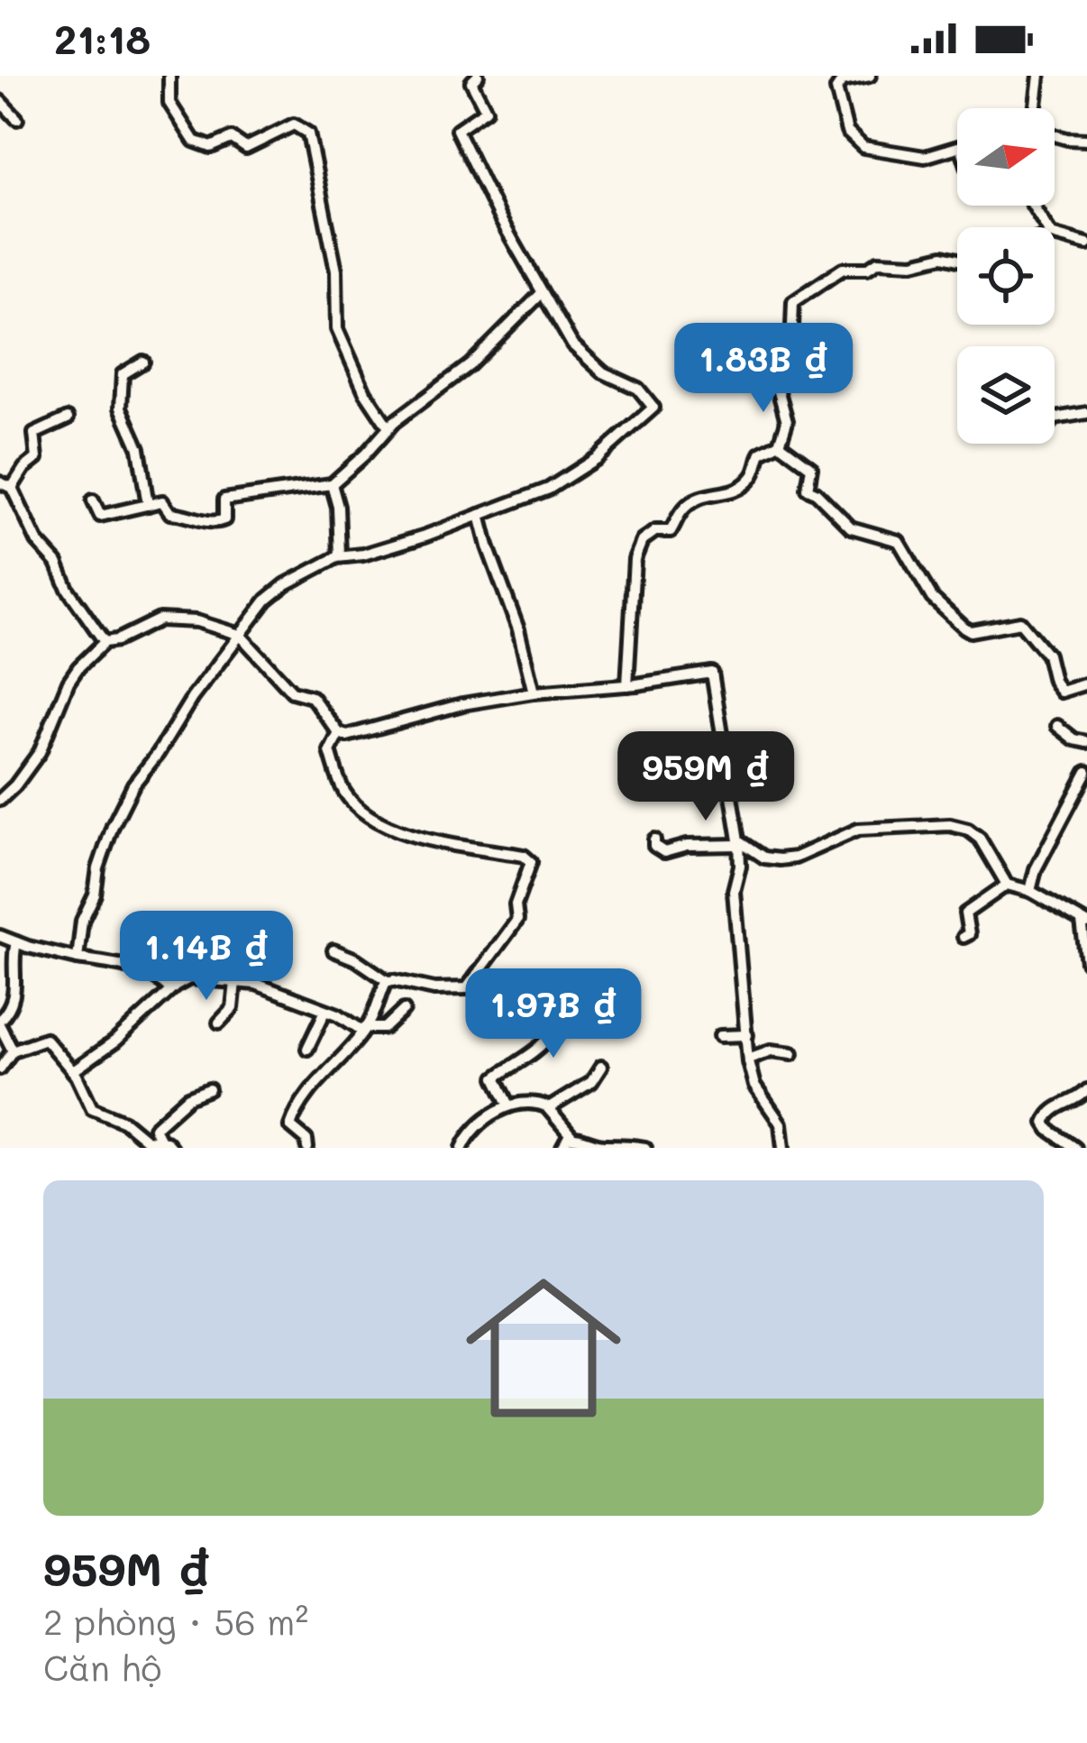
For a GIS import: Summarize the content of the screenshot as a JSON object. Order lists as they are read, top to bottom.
{
  "north": "right",
  "page": {
    "status": "21:18",
    "price": [
      "1.83B ₫",
      "959M ₫",
      "1.14B ₫",
      "1.97B ₫"
    ],
    "list": [
      {
        "name": "959M ₫",
        "note": "2 phòng · 56 m² · Căn hộ"
      }
    ]
  }
}
